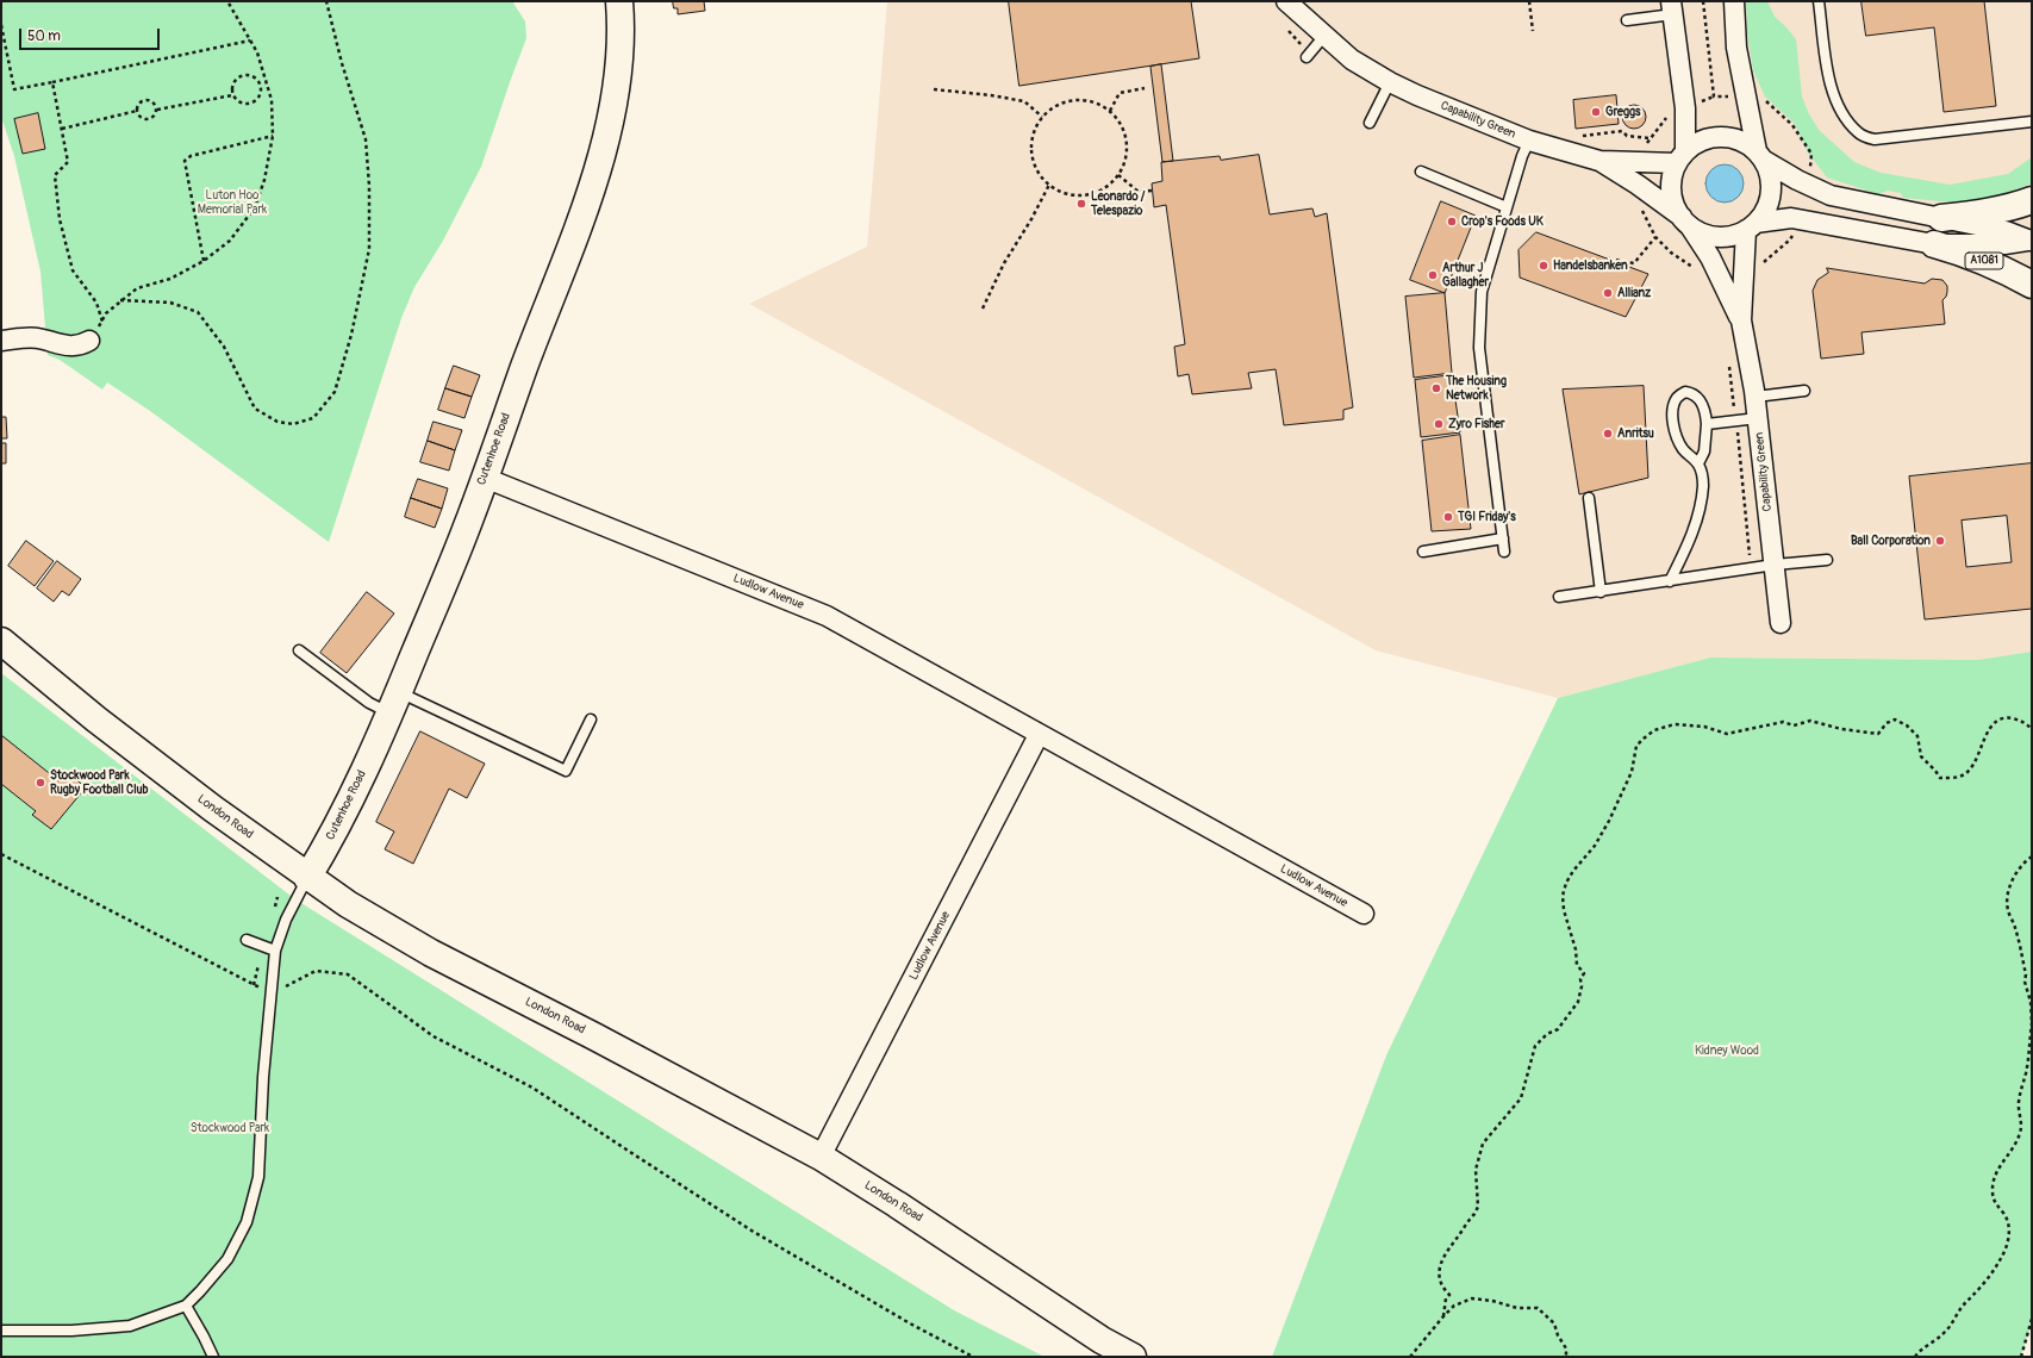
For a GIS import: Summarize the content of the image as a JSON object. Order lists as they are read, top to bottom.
{
  "streets": {
    "main road": ["A1081", "Cutenhoe Road", "London Road"],
    "street": ["Capability Green", "Ludlow Avenue"]
  },
  "crossings": [
    ["Cutenhoe Road", "Ludlow Avenue"],
    ["Cutenhoe Road", "London Road"],
    ["Ludlow Avenue", "London Road"]
  ],
  "parks": ["Luton Hoo Memorial Park", "Kidney Wood", "Stockwood Park"],
  "places": [
    "Greggs",
    "Leonardo / Telespazio",
    "Crop's Foods UK",
    "Handelsbanken",
    "Arthur J Gallagher",
    "Allianz",
    "The Housing Network",
    "Zyro Fisher",
    "Anritsu",
    "TGI Friday's",
    "Ball Corporation",
    "Stockwood Park Rugby Football Club"
  ],
  "scale_bar": "50 m"
}
